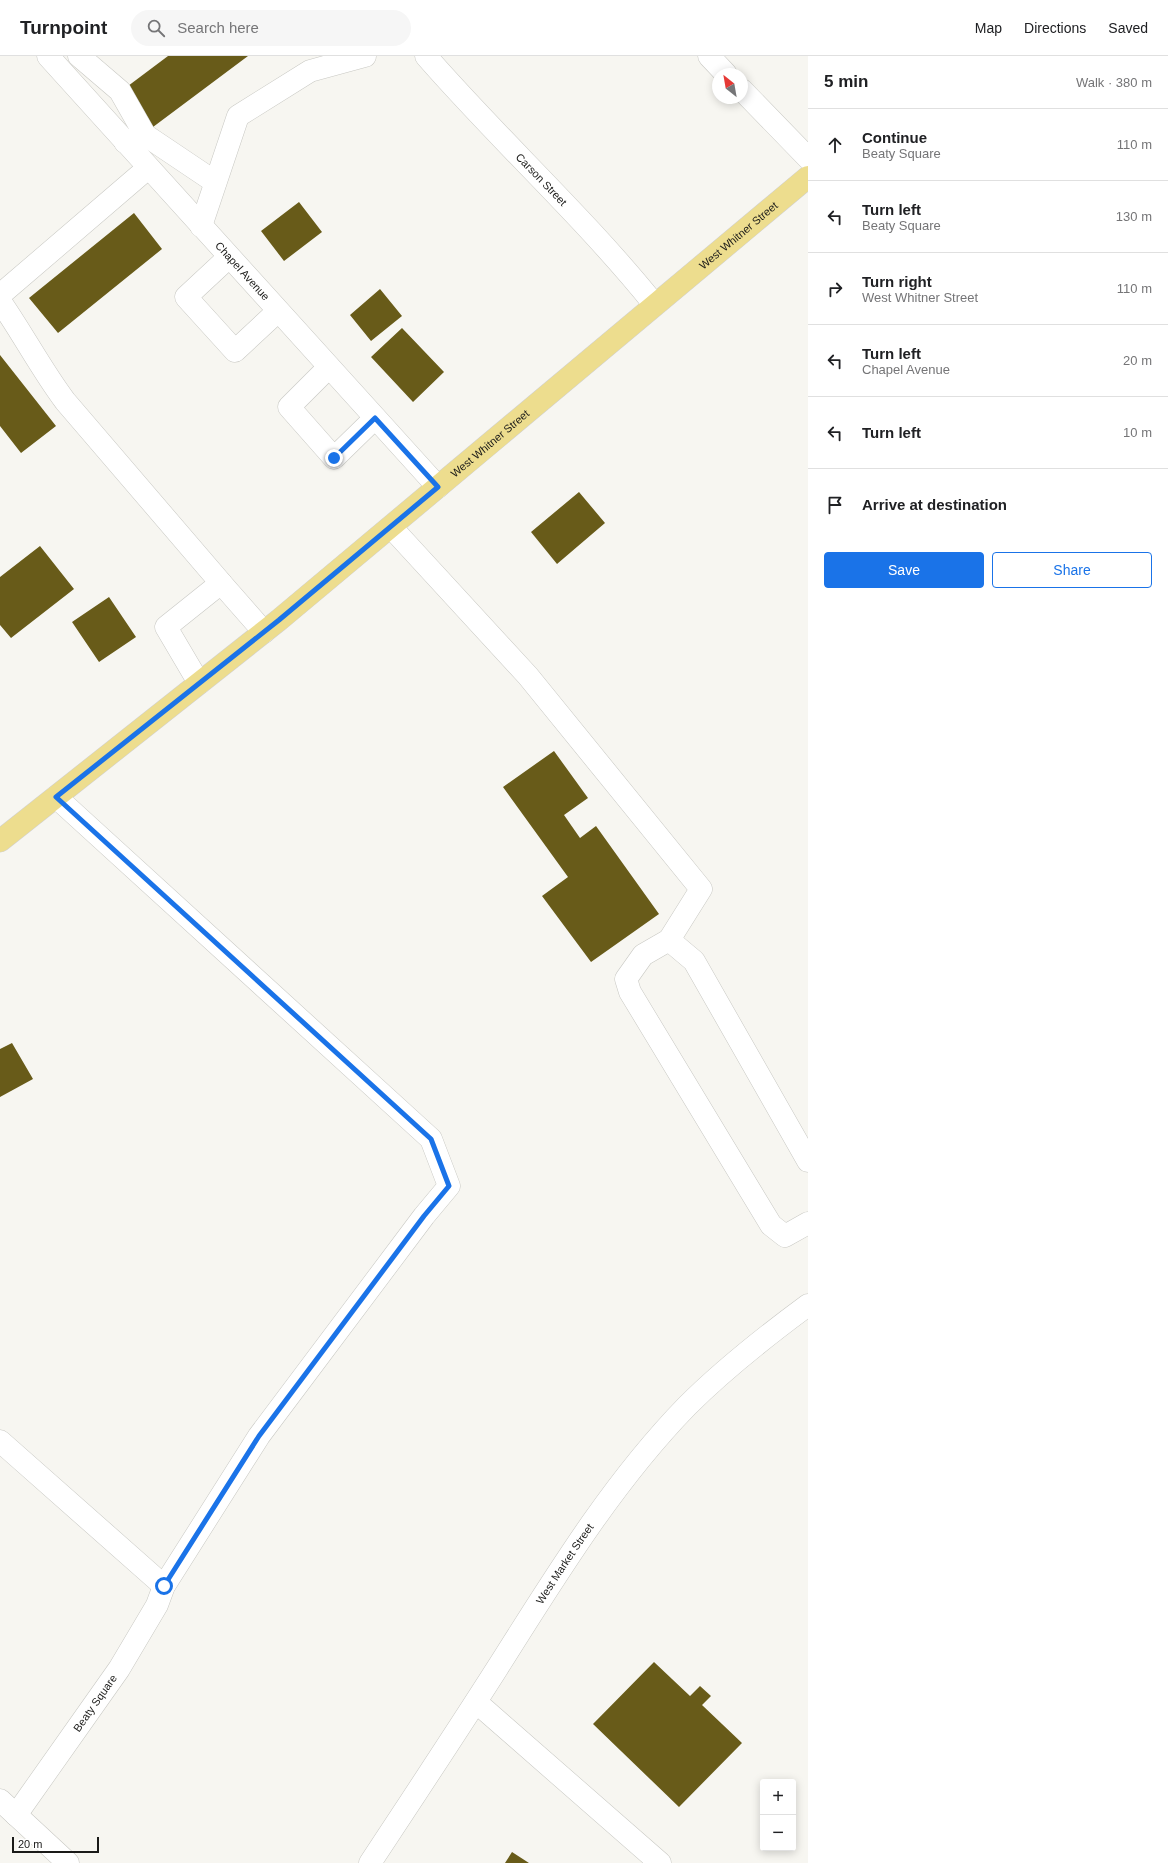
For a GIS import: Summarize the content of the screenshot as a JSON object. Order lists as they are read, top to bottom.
{
  "streets": {
    "main road": ["West Whitner Street"],
    "street": [
      "Carson Street",
      "Chapel Avenue",
      "West Market Street",
      "Beaty Square"
    ]
  },
  "crossings": [
    ["Carson Street", "West Whitner Street"],
    ["West Whitner Street", "Chapel Avenue"],
    ["West Whitner Street", "Beaty Square"]
  ],
  "scale_bar": "20 m",
  "north": "top left",
  "page": {
    "header": "Turnpoint",
    "search": "Search here",
    "nav": ["Map", "Directions", "Saved"],
    "heading": ["5 min", "Walk · 380 m"],
    "list": [
      ["Continue", "Beaty Square", "110 m"],
      ["Turn left", "Beaty Square", "130 m"],
      ["Turn right", "West Whitner Street", "110 m"],
      ["Turn left", "Chapel Avenue", "20 m"],
      ["Turn left", "10 m"],
      "Arrive at destination"
    ],
    "buttons": ["Save", "Share"],
    "map_buttons": ["+", "−"],
    "scale": "20 m"
  }
}
